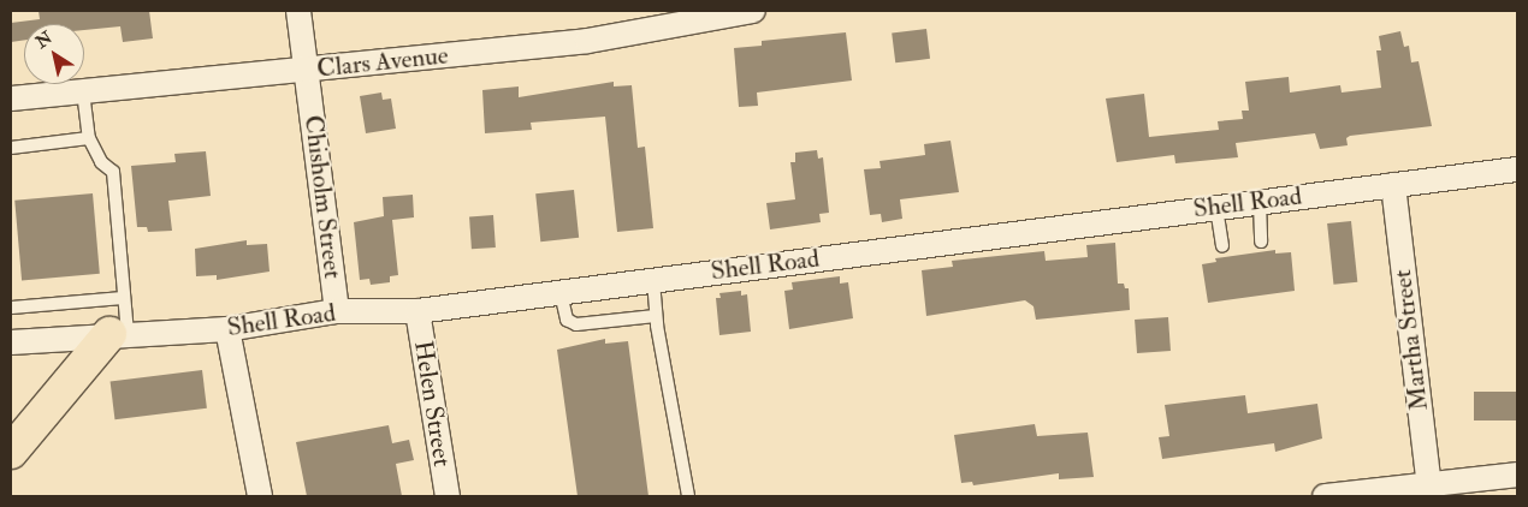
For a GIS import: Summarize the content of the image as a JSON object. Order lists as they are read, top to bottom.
{
  "streets": {
    "street": [
      "Clars Avenue",
      "Chisholm Street",
      "Shell Road",
      "Martha Street",
      "Helen Street"
    ]
  },
  "crossings": [
    ["Clars Avenue", "Chisholm Street"],
    ["Chisholm Street", "Shell Road"],
    ["Shell Road", "Martha Street"],
    ["Shell Road", "Helen Street"]
  ],
  "north": "top left"
}
